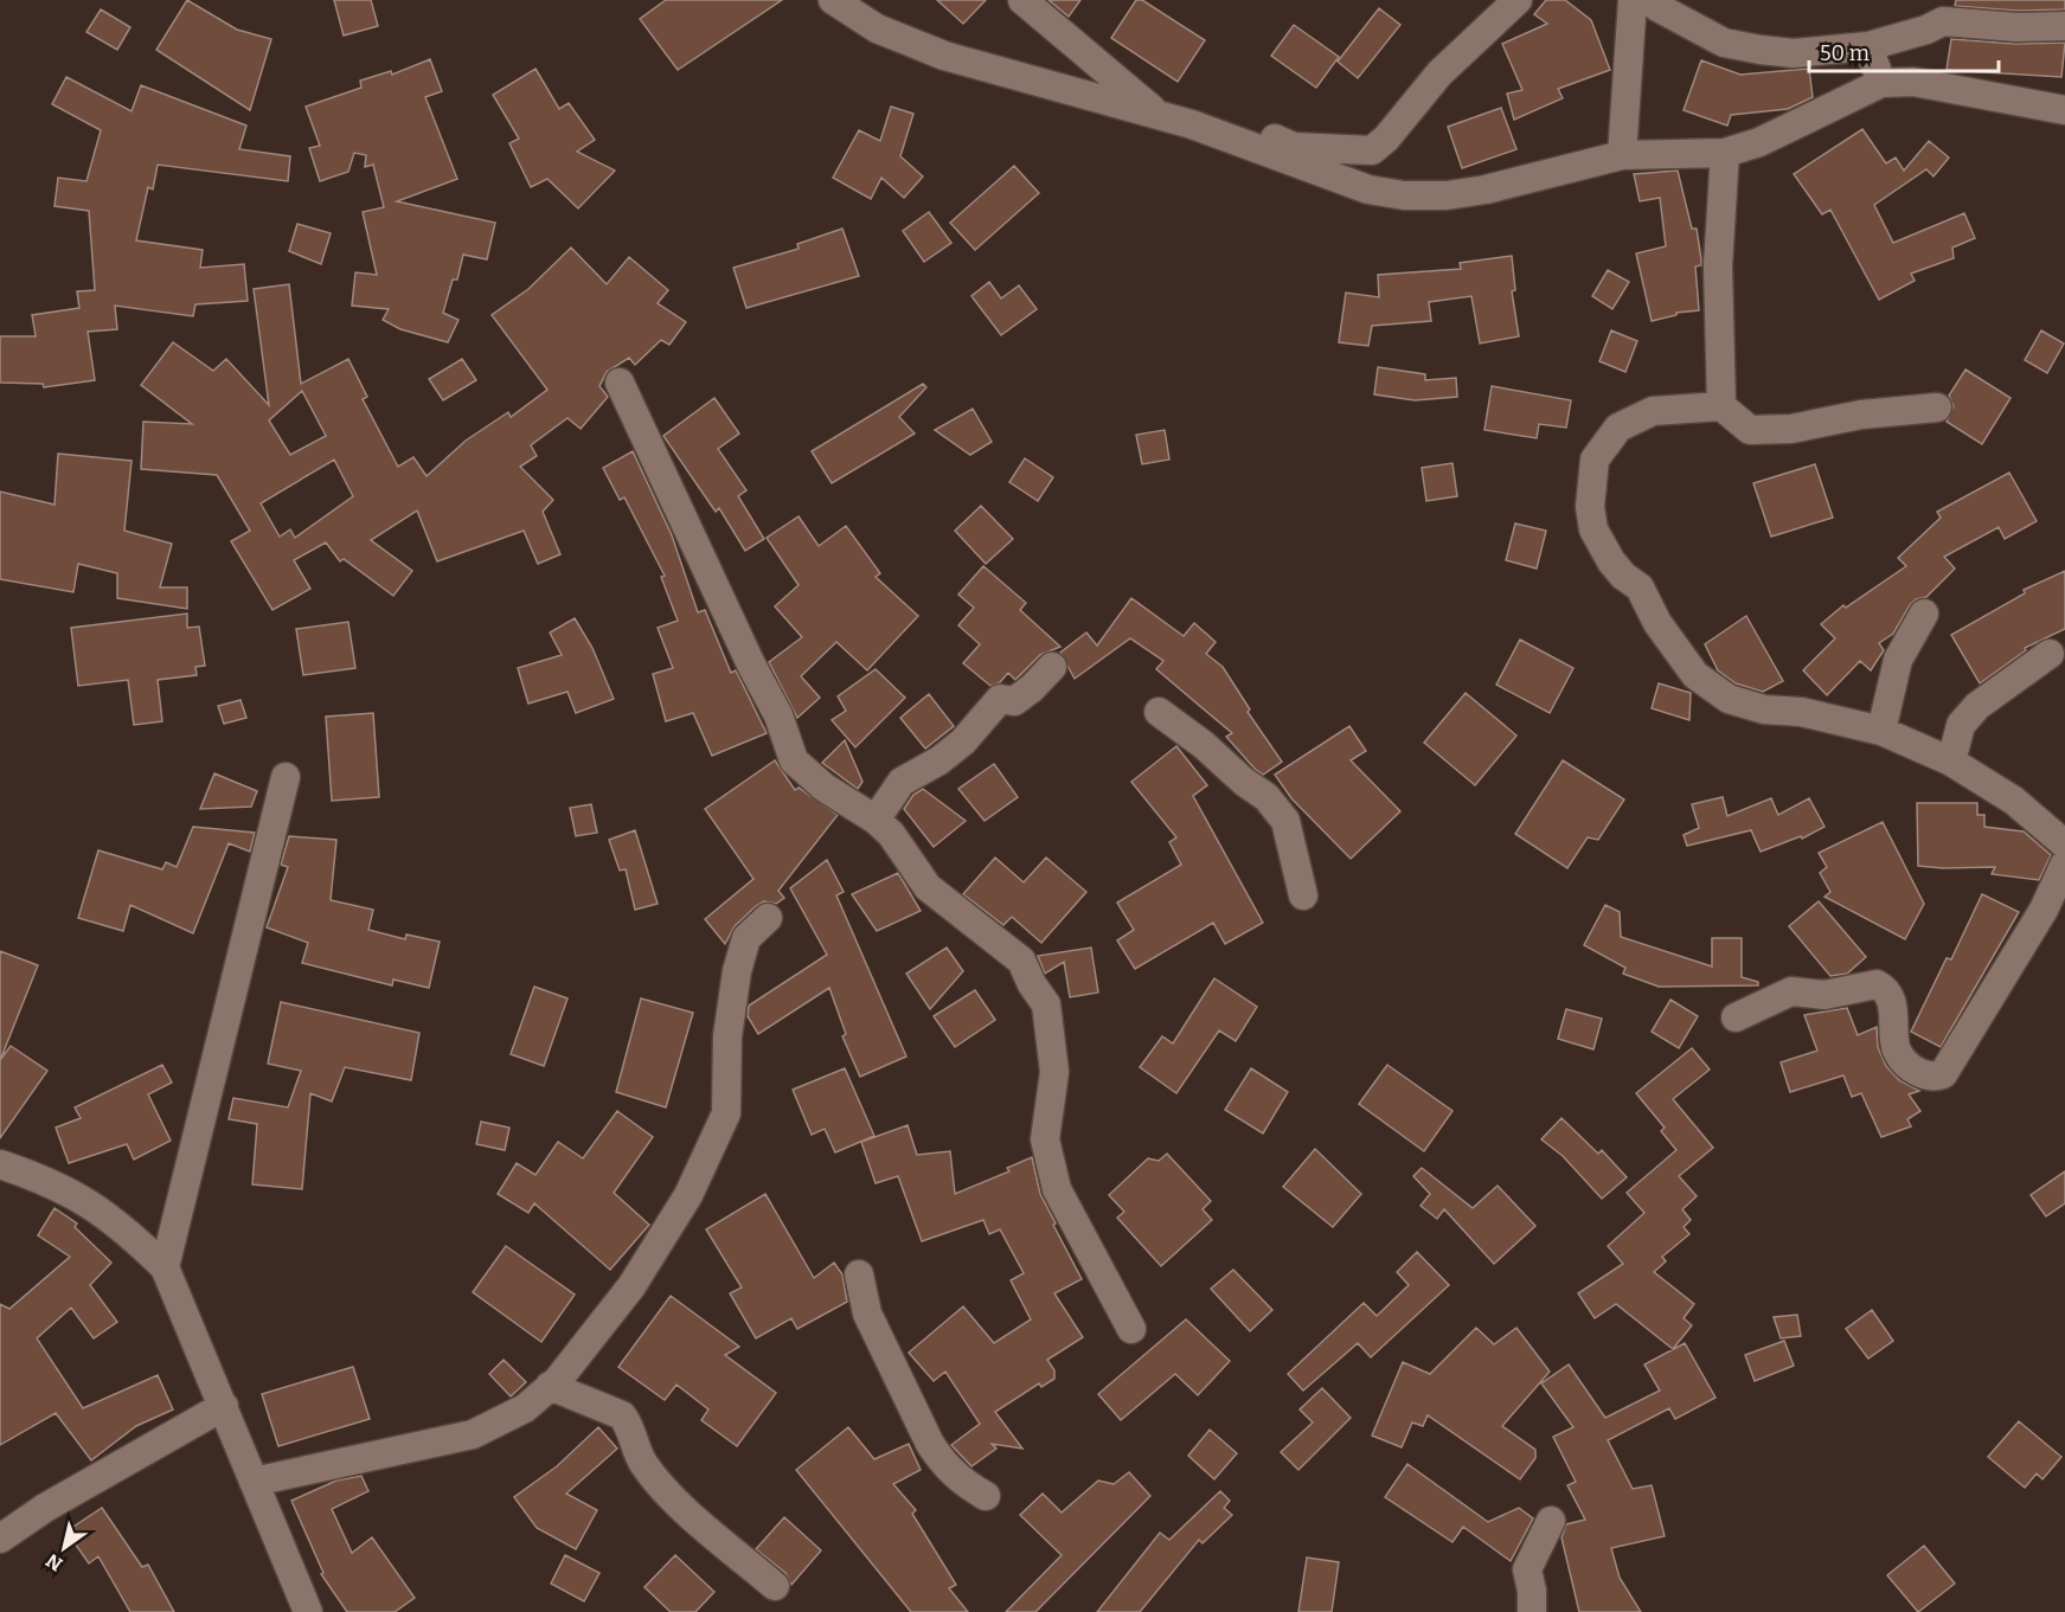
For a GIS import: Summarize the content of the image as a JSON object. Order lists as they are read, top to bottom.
{
  "scale_bar": "50 m",
  "north": "bottom left"
}
